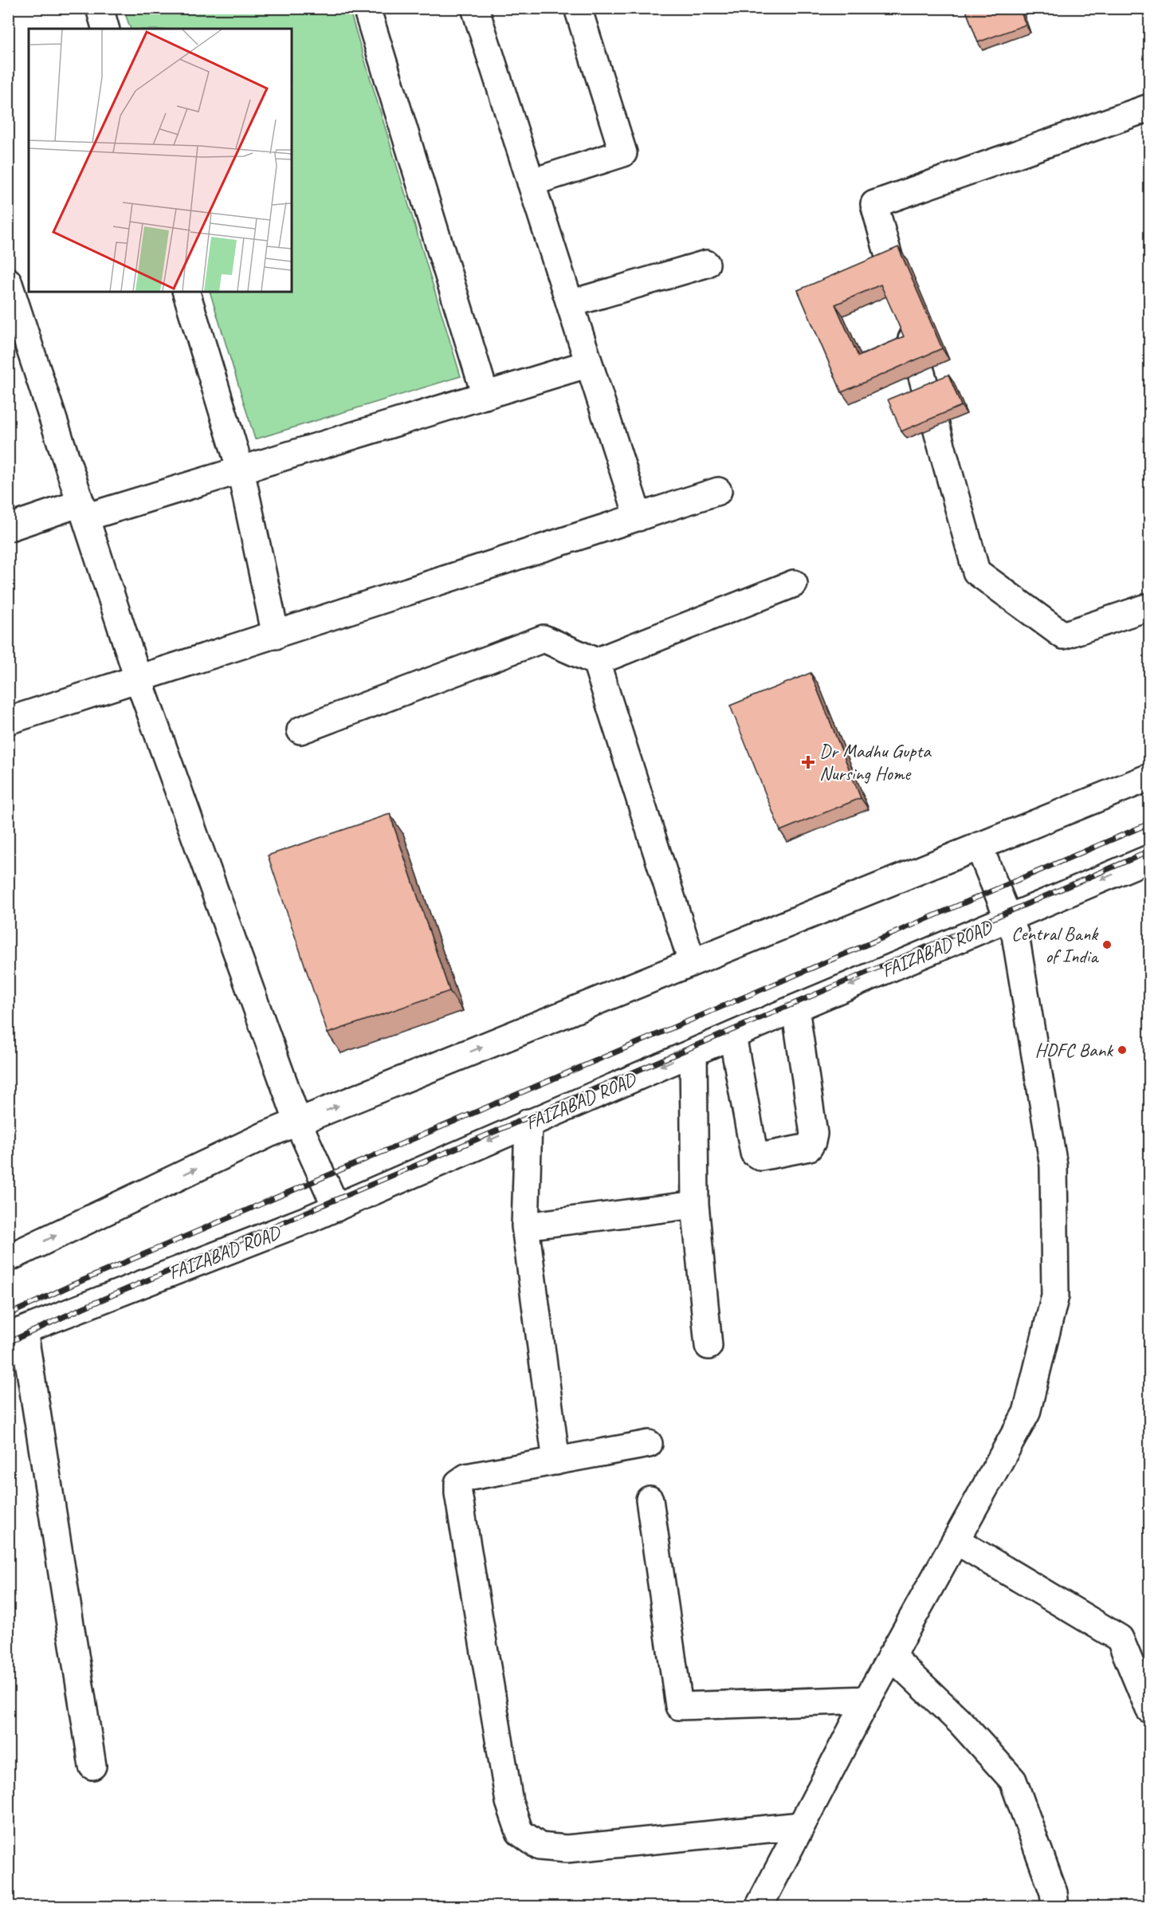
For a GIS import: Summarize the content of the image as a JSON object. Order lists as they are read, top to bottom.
{
  "streets": {
    "street": ["FAIZABAD ROAD"]
  },
  "places": {
    "health": ["Dr Madhu Gupta Nursing Home"],
    "other": ["Central Bank of India", "HDFC Bank"]
  }
}
